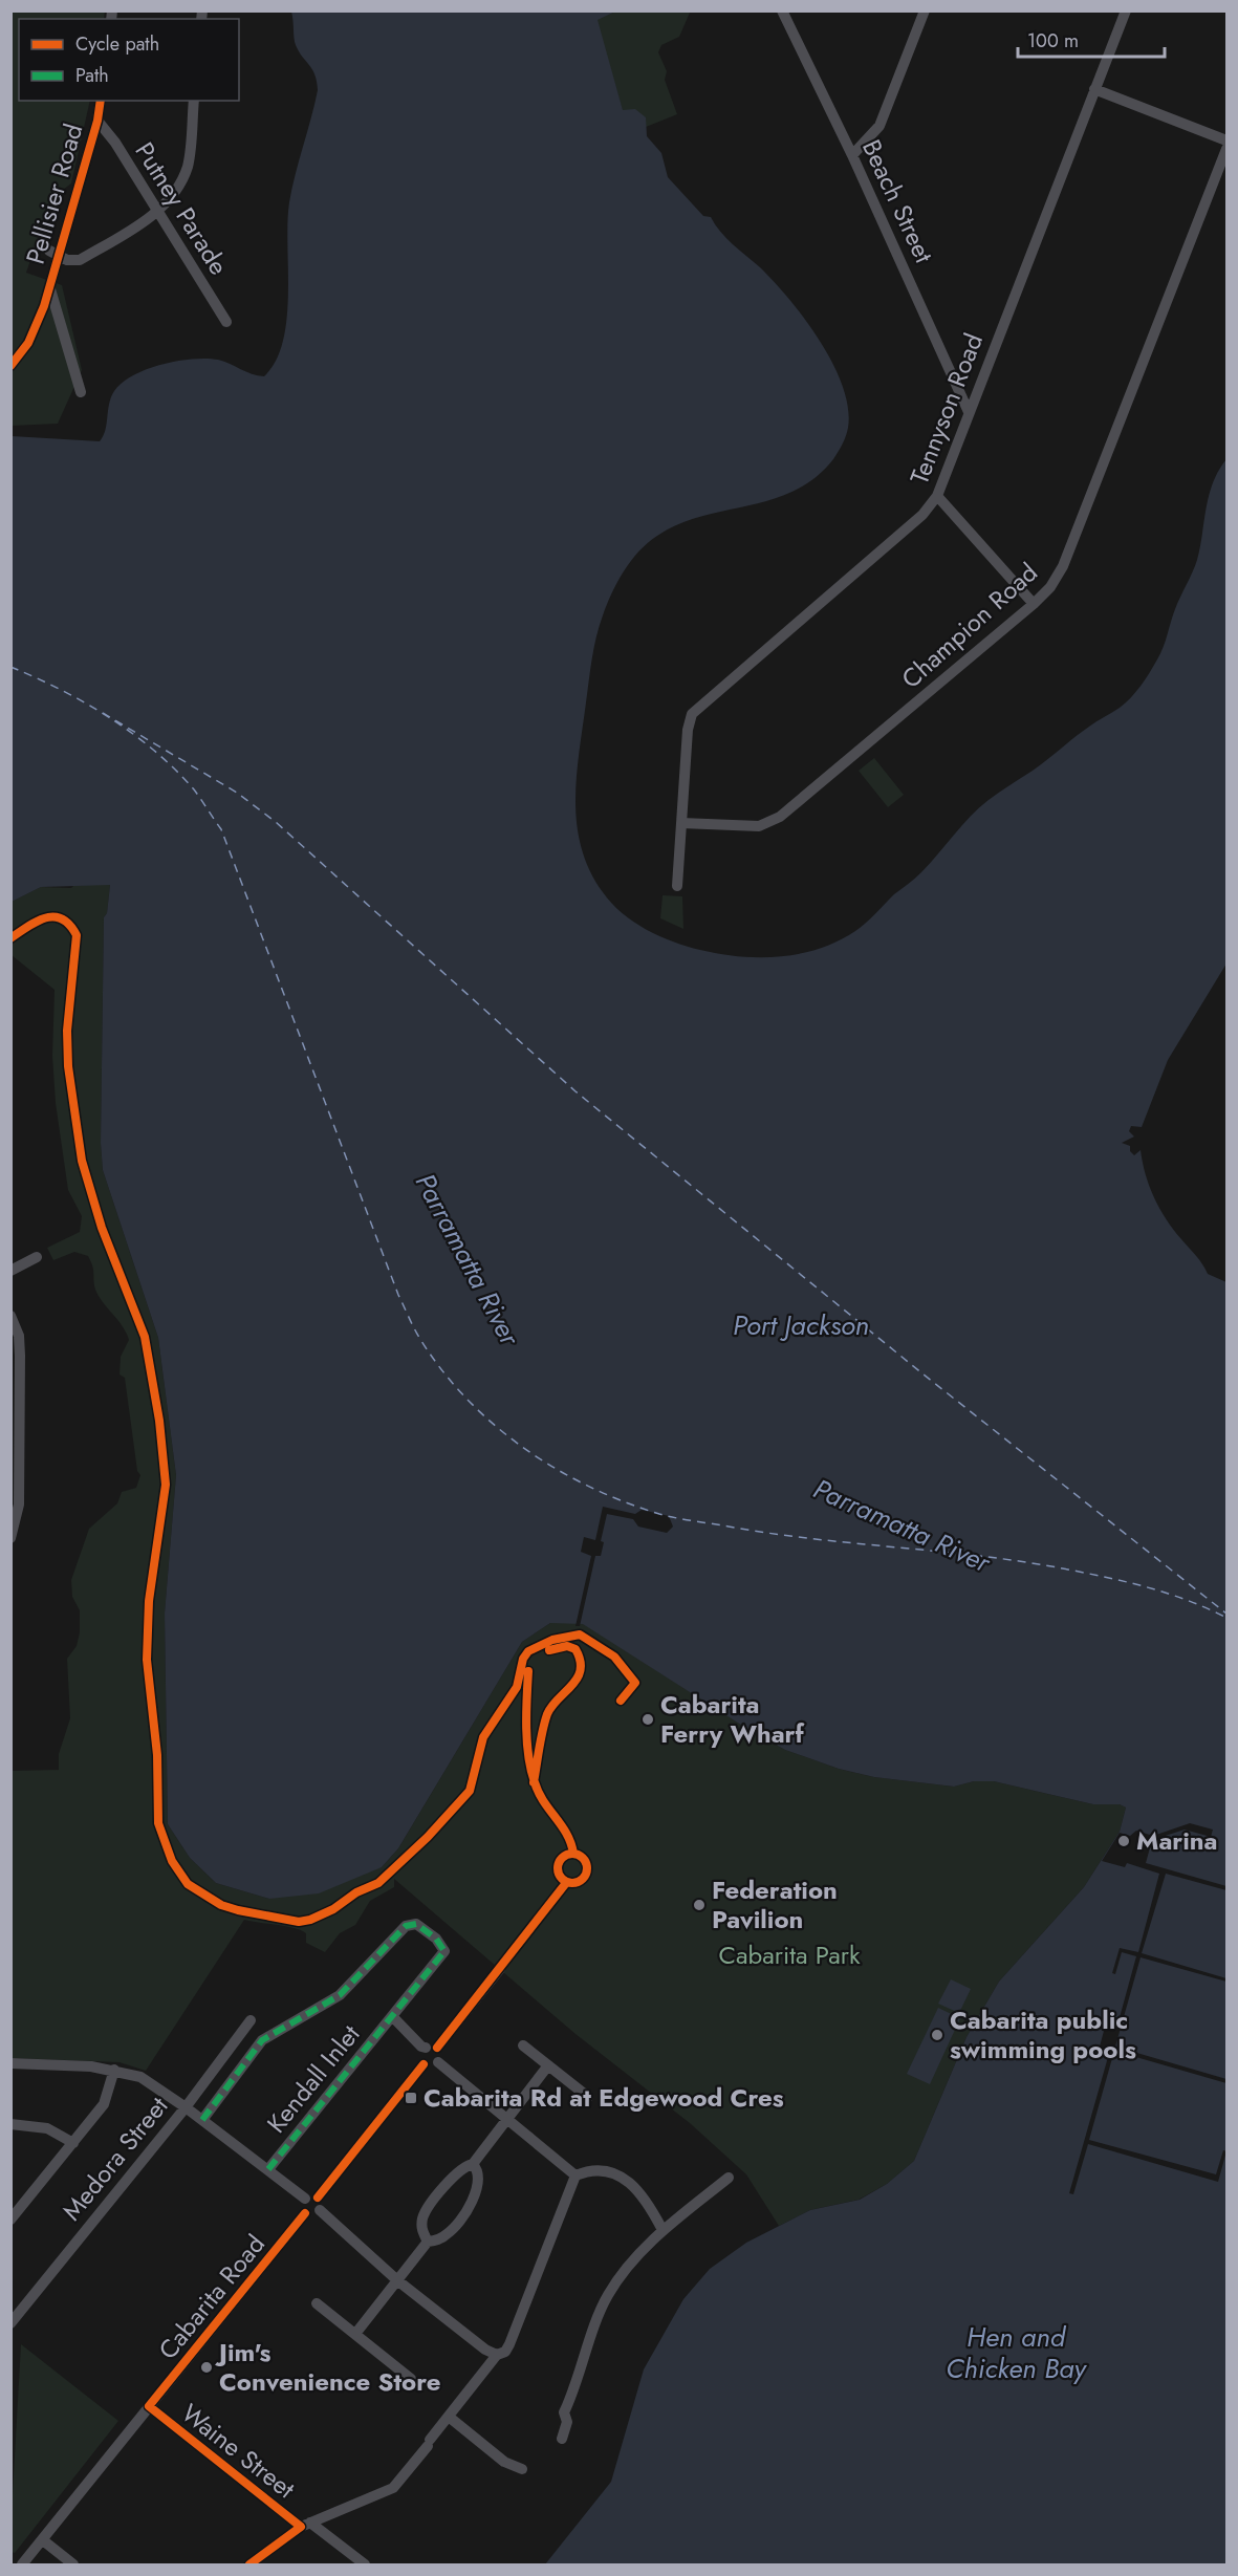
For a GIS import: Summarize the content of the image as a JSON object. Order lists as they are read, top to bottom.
{
  "streets": {
    "street": [
      "Pellisier Road",
      "Beach Street",
      "Putney Parade",
      "Tennyson Road",
      "Champion Road",
      "Kendall Inlet",
      "Medora Street",
      "Cabarita Road",
      "Waine Street"
    ]
  },
  "crossings": [
    ["Pellisier Road", "Putney Parade"],
    ["Beach Street", "Tennyson Road"],
    ["Tennyson Road", "Champion Road"],
    ["Cabarita Road", "Waine Street"]
  ],
  "water": ["Parramatta River", "Port Jackson", "Hen and Chicken Bay"],
  "parks": ["Cabarita Park"],
  "places": {
    "other": [
      "Cabarita Ferry Wharf",
      "Marina",
      "Federation Pavilion",
      "Cabarita public swimming pools",
      "Jim's Convenience Store"
    ],
    "transit": ["Cabarita Rd at Edgewood Cres"]
  },
  "legend": ["Cycle path", "Path"],
  "scale_bar": "100 m"
}
